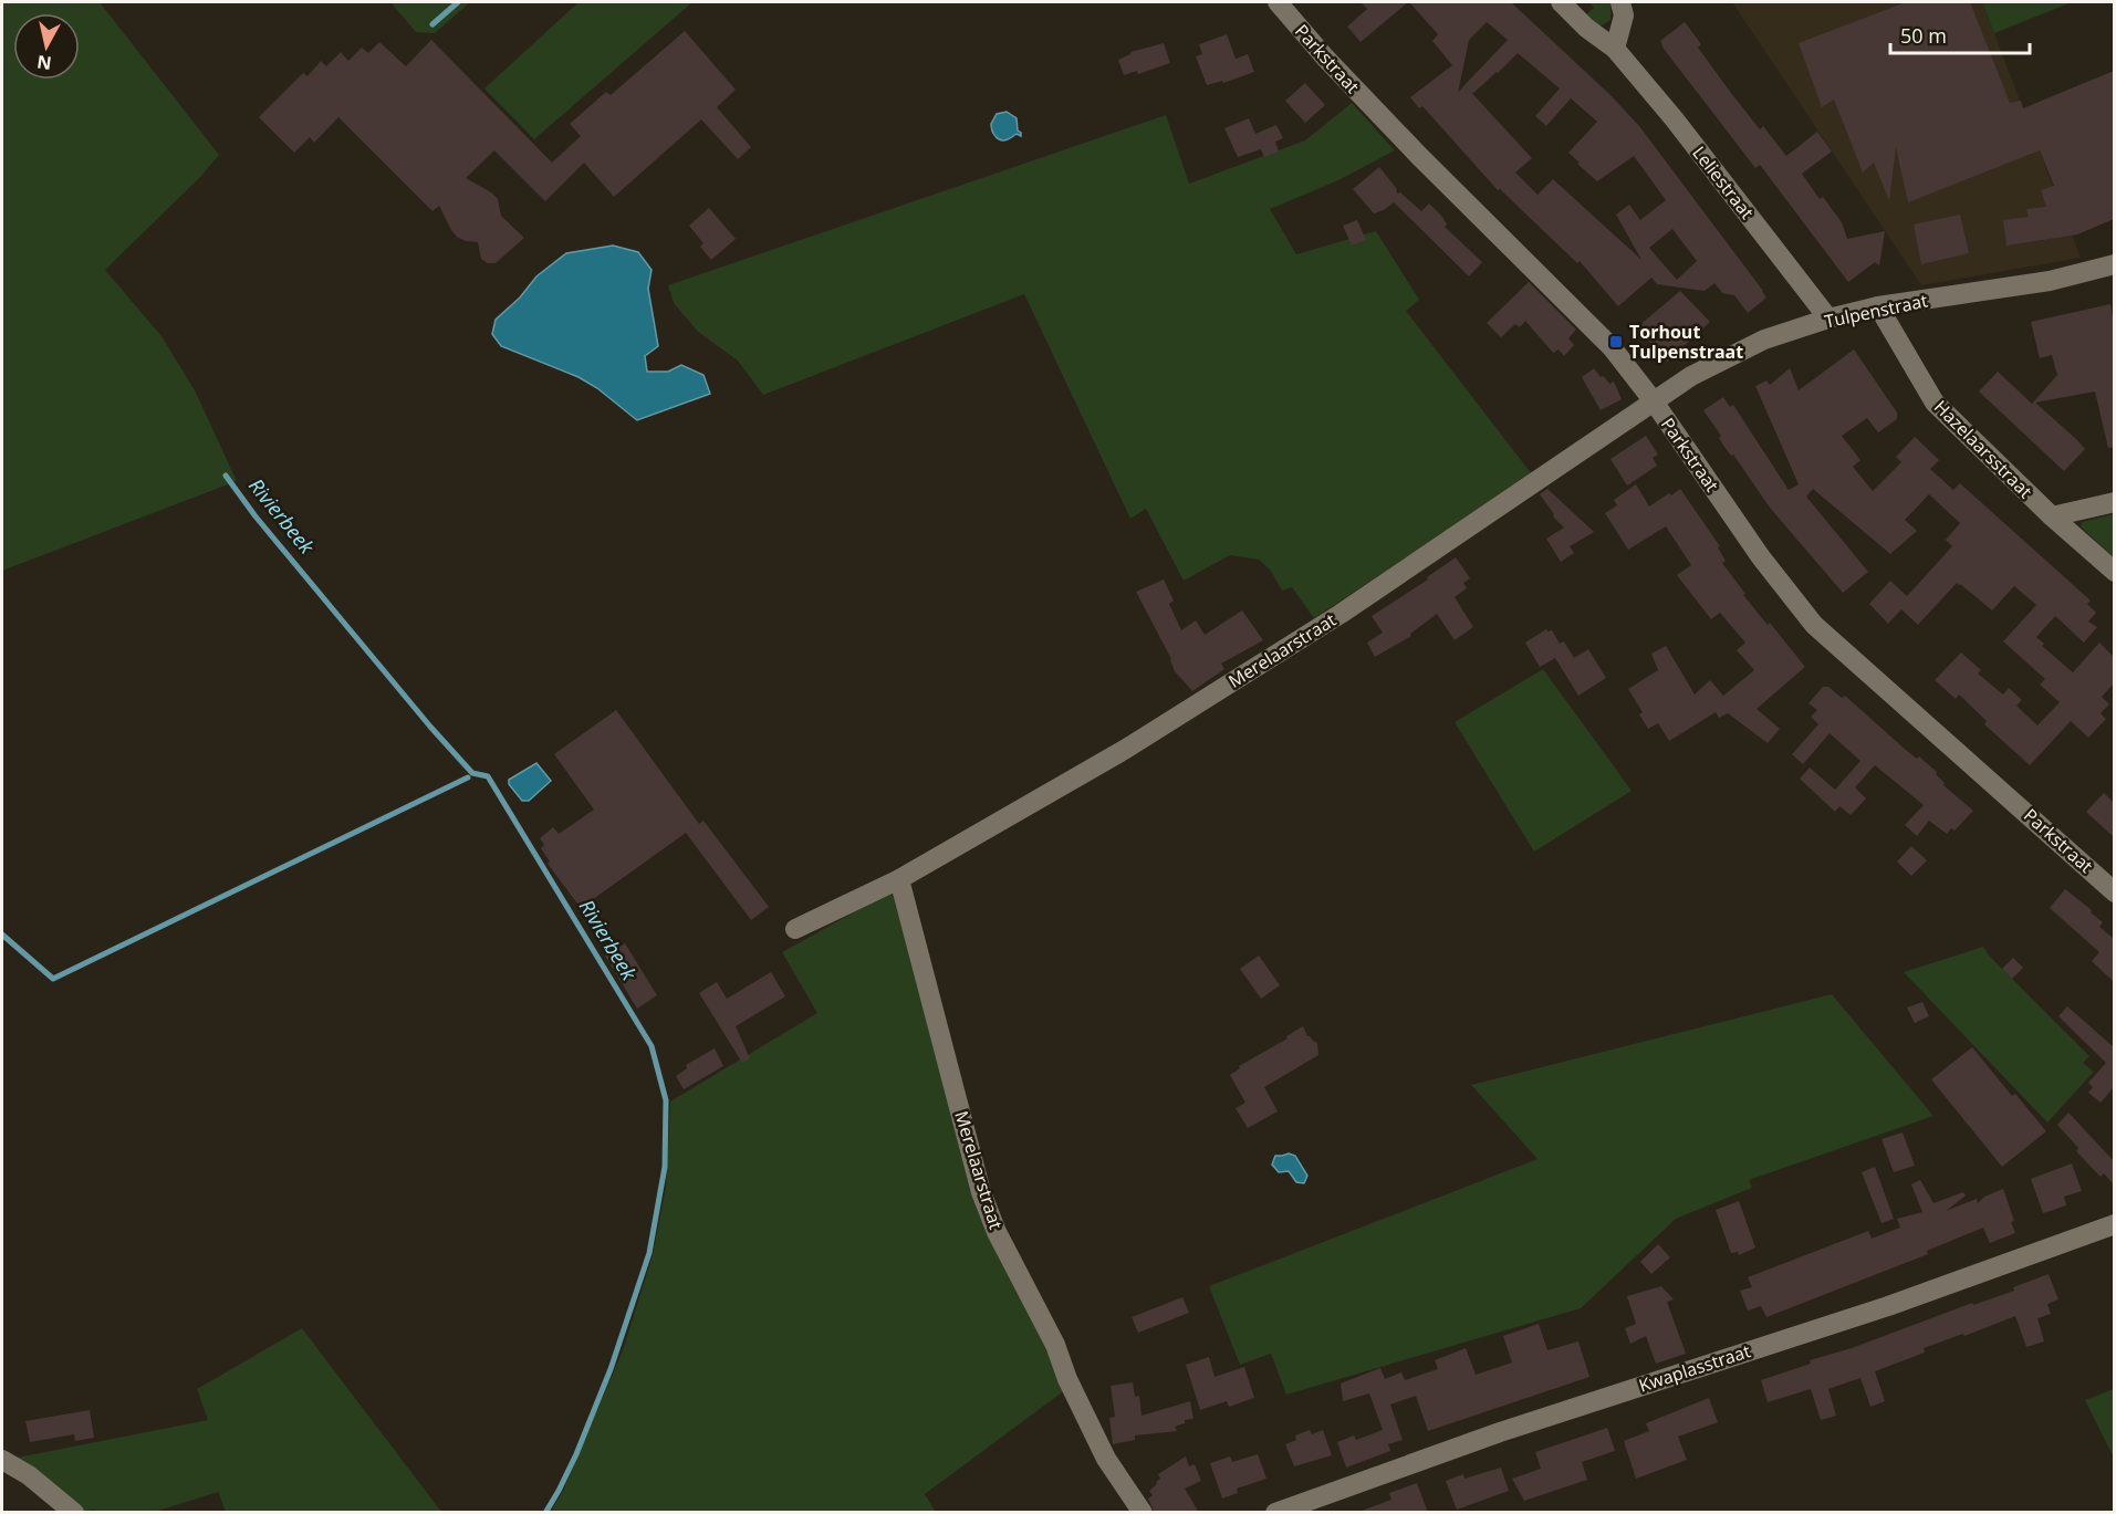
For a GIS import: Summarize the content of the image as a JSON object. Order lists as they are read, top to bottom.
{
  "streets": {
    "street": [
      "Parkstraat",
      "Leliestraat",
      "Tulpenstraat",
      "Hazelaarsstraat",
      "Merelaarstraat",
      "Kwaplasstraat"
    ]
  },
  "crossings": [
    ["Parkstraat", "Tulpenstraat"],
    ["Parkstraat", "Merelaarstraat"],
    ["Leliestraat", "Tulpenstraat"],
    ["Tulpenstraat", "Hazelaarsstraat"],
    ["Tulpenstraat", "Merelaarstraat"]
  ],
  "water": ["Rivierbeek"],
  "places": {
    "transit": ["Torhout Tulpenstraat"]
  },
  "scale_bar": "50 m",
  "north": "bottom"
}
